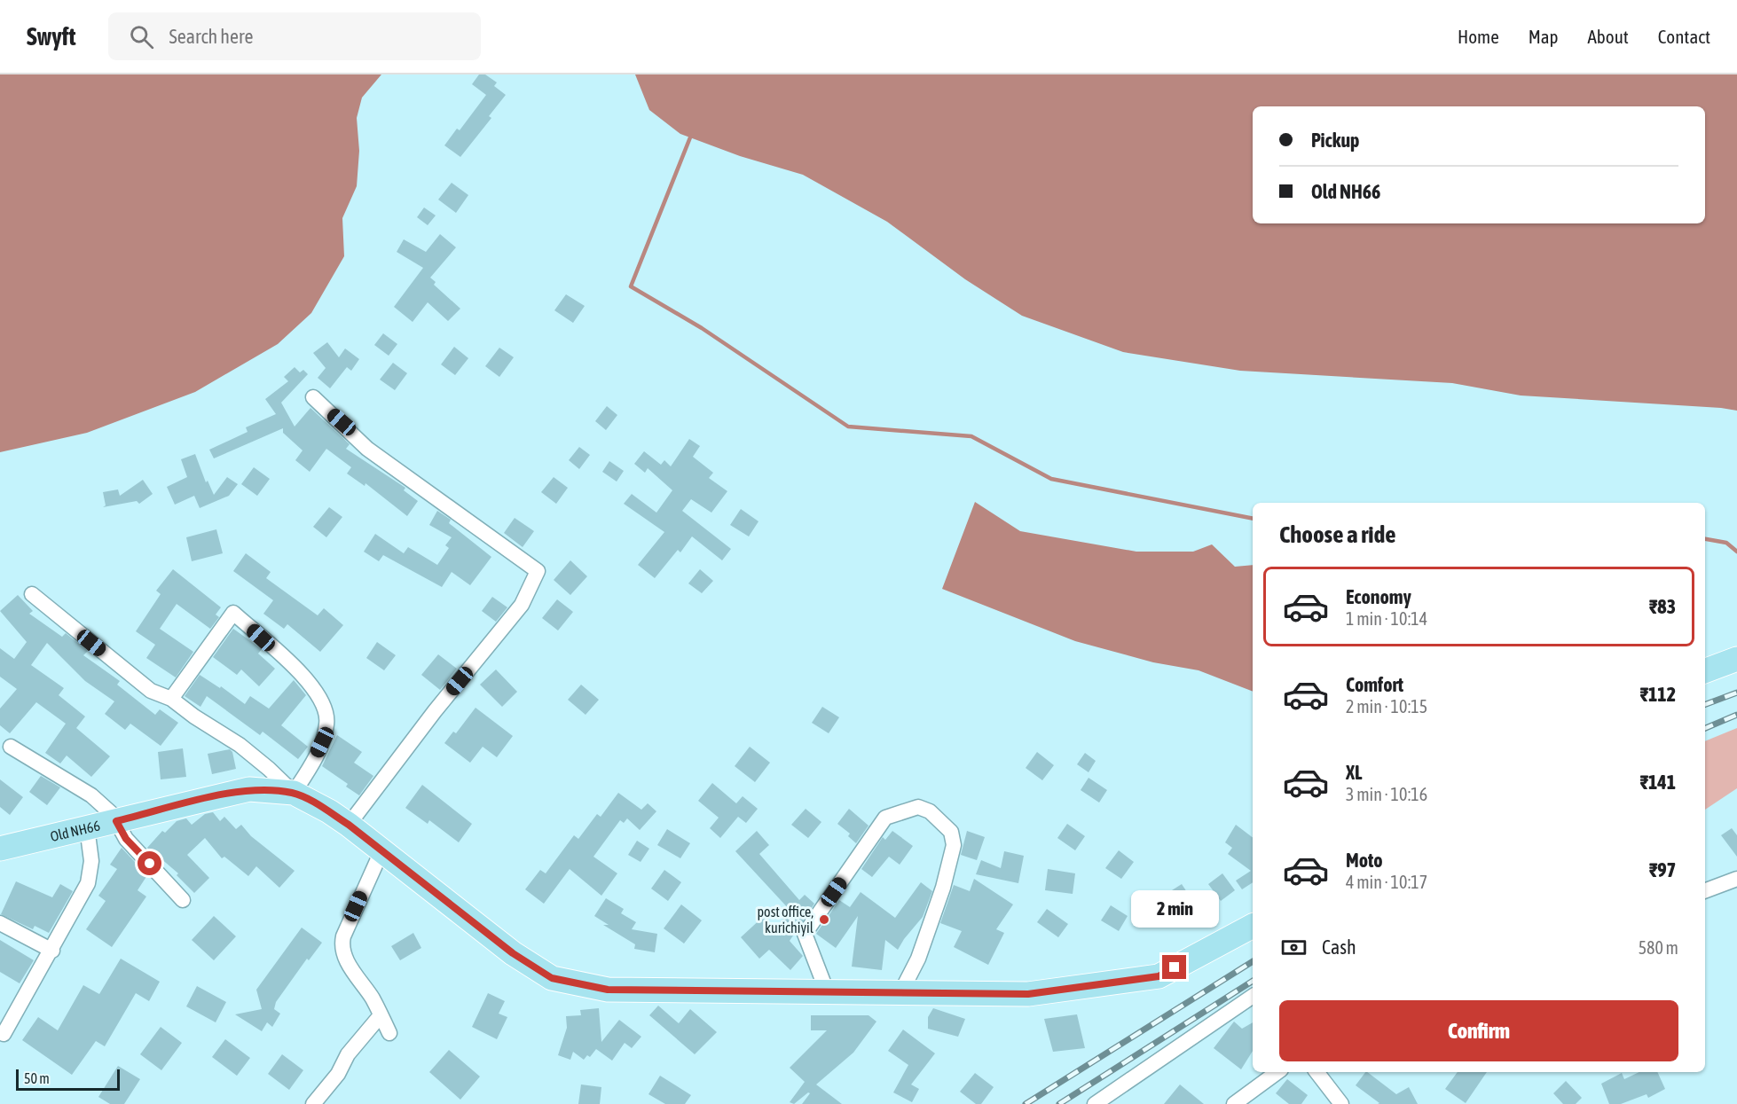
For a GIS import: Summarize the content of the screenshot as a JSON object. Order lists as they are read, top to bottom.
{
  "streets": {
    "main road": ["Old NH66"]
  },
  "places": ["post office, kurichiyil"],
  "scale_bar": "50 m",
  "page": {
    "header": "Swyft",
    "search": "Search here",
    "nav": [
      "Home",
      "Map",
      "About",
      "Contact"
    ],
    "banner": ["Pickup", "Old NH66"],
    "heading": "Choose a ride",
    "list": [
      {
        "name": "Economy",
        "note": "1 min · 10:14",
        "value": "₹83"
      },
      {
        "name": "Comfort",
        "note": "2 min · 10:15",
        "value": "₹112"
      },
      {
        "name": "XL",
        "note": "3 min · 10:16",
        "value": "₹141"
      },
      {
        "name": "Moto",
        "note": "4 min · 10:17",
        "value": "₹97"
      }
    ],
    "bubble": "2 min",
    "pay": ["Cash", "580 m"],
    "buttons": "Confirm",
    "scale": "50 m"
  }
}
